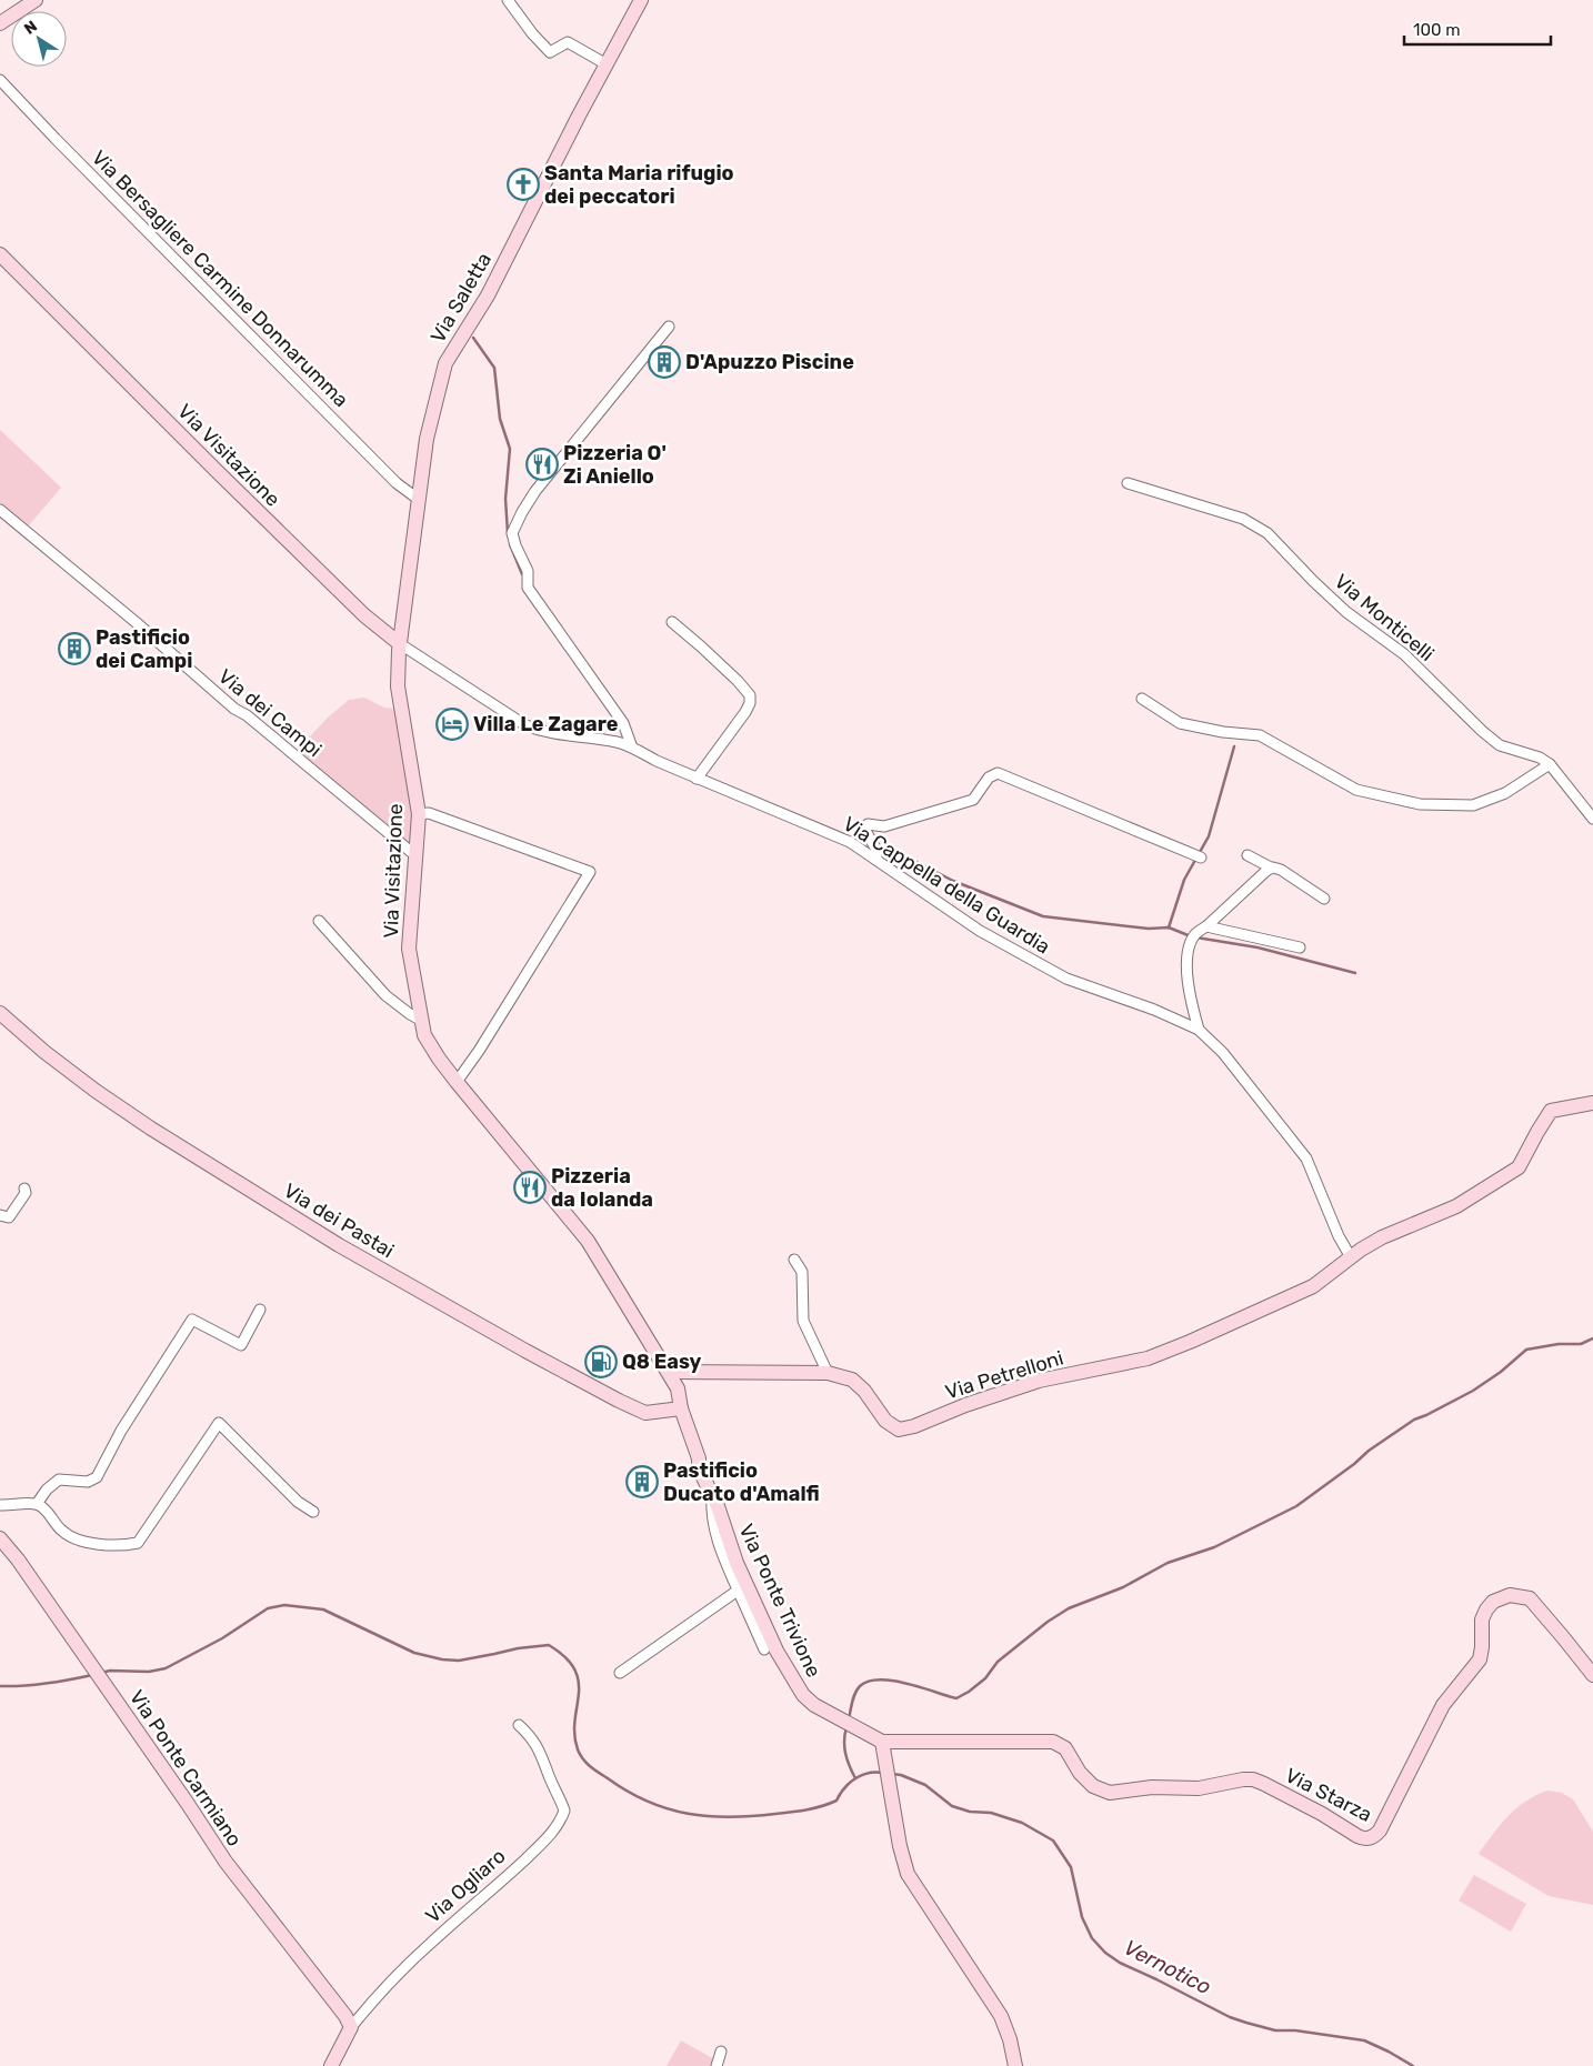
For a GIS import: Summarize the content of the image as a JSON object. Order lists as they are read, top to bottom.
{
  "streets": {
    "street": [
      "Via Bersagliere Carmine Donnarumma",
      "Via Saletta",
      "Via Visitazione",
      "Via Monticelli",
      "Via dei Campi",
      "Via Cappella della Guardia",
      "Via dei Pastai",
      "Via Petrelloni",
      "Via Ponte Trivione",
      "Via Ponte Carmiano",
      "Via Starza",
      "Via Ogliaro"
    ]
  },
  "crossings": [
    ["Via Bersagliere Carmine Donnarumma", "Via Saletta"],
    ["Via Saletta", "Via Visitazione"],
    ["Via Saletta", "Via Cappella della Guardia"],
    ["Via Visitazione", "Via dei Campi"],
    ["Via Visitazione", "Via Cappella della Guardia"],
    ["Via Visitazione", "Via dei Pastai"],
    ["Via Visitazione", "Via Petrelloni"],
    ["Via Visitazione", "Via Ponte Trivione"],
    ["Via Cappella della Guardia", "Via Petrelloni"],
    ["Via dei Pastai", "Via Ponte Trivione"],
    ["Via Ponte Trivione", "Via Starza"],
    ["Via Ponte Carmiano", "Via Ogliaro"]
  ],
  "water": ["Vernotico"],
  "places": {
    "church": ["Santa Maria rifugio dei peccatori"],
    "building": ["D'Apuzzo Piscine", "Pastificio dei Campi", "Pastificio Ducato d'Amalfi"],
    "restaurant": ["Pizzeria O' Zi Aniello", "Pizzeria da Iolanda"],
    "hotel": ["Villa Le Zagare"],
    "fuel station": ["Q8 Easy"]
  },
  "scale_bar": "100 m",
  "north": "top left"
}
